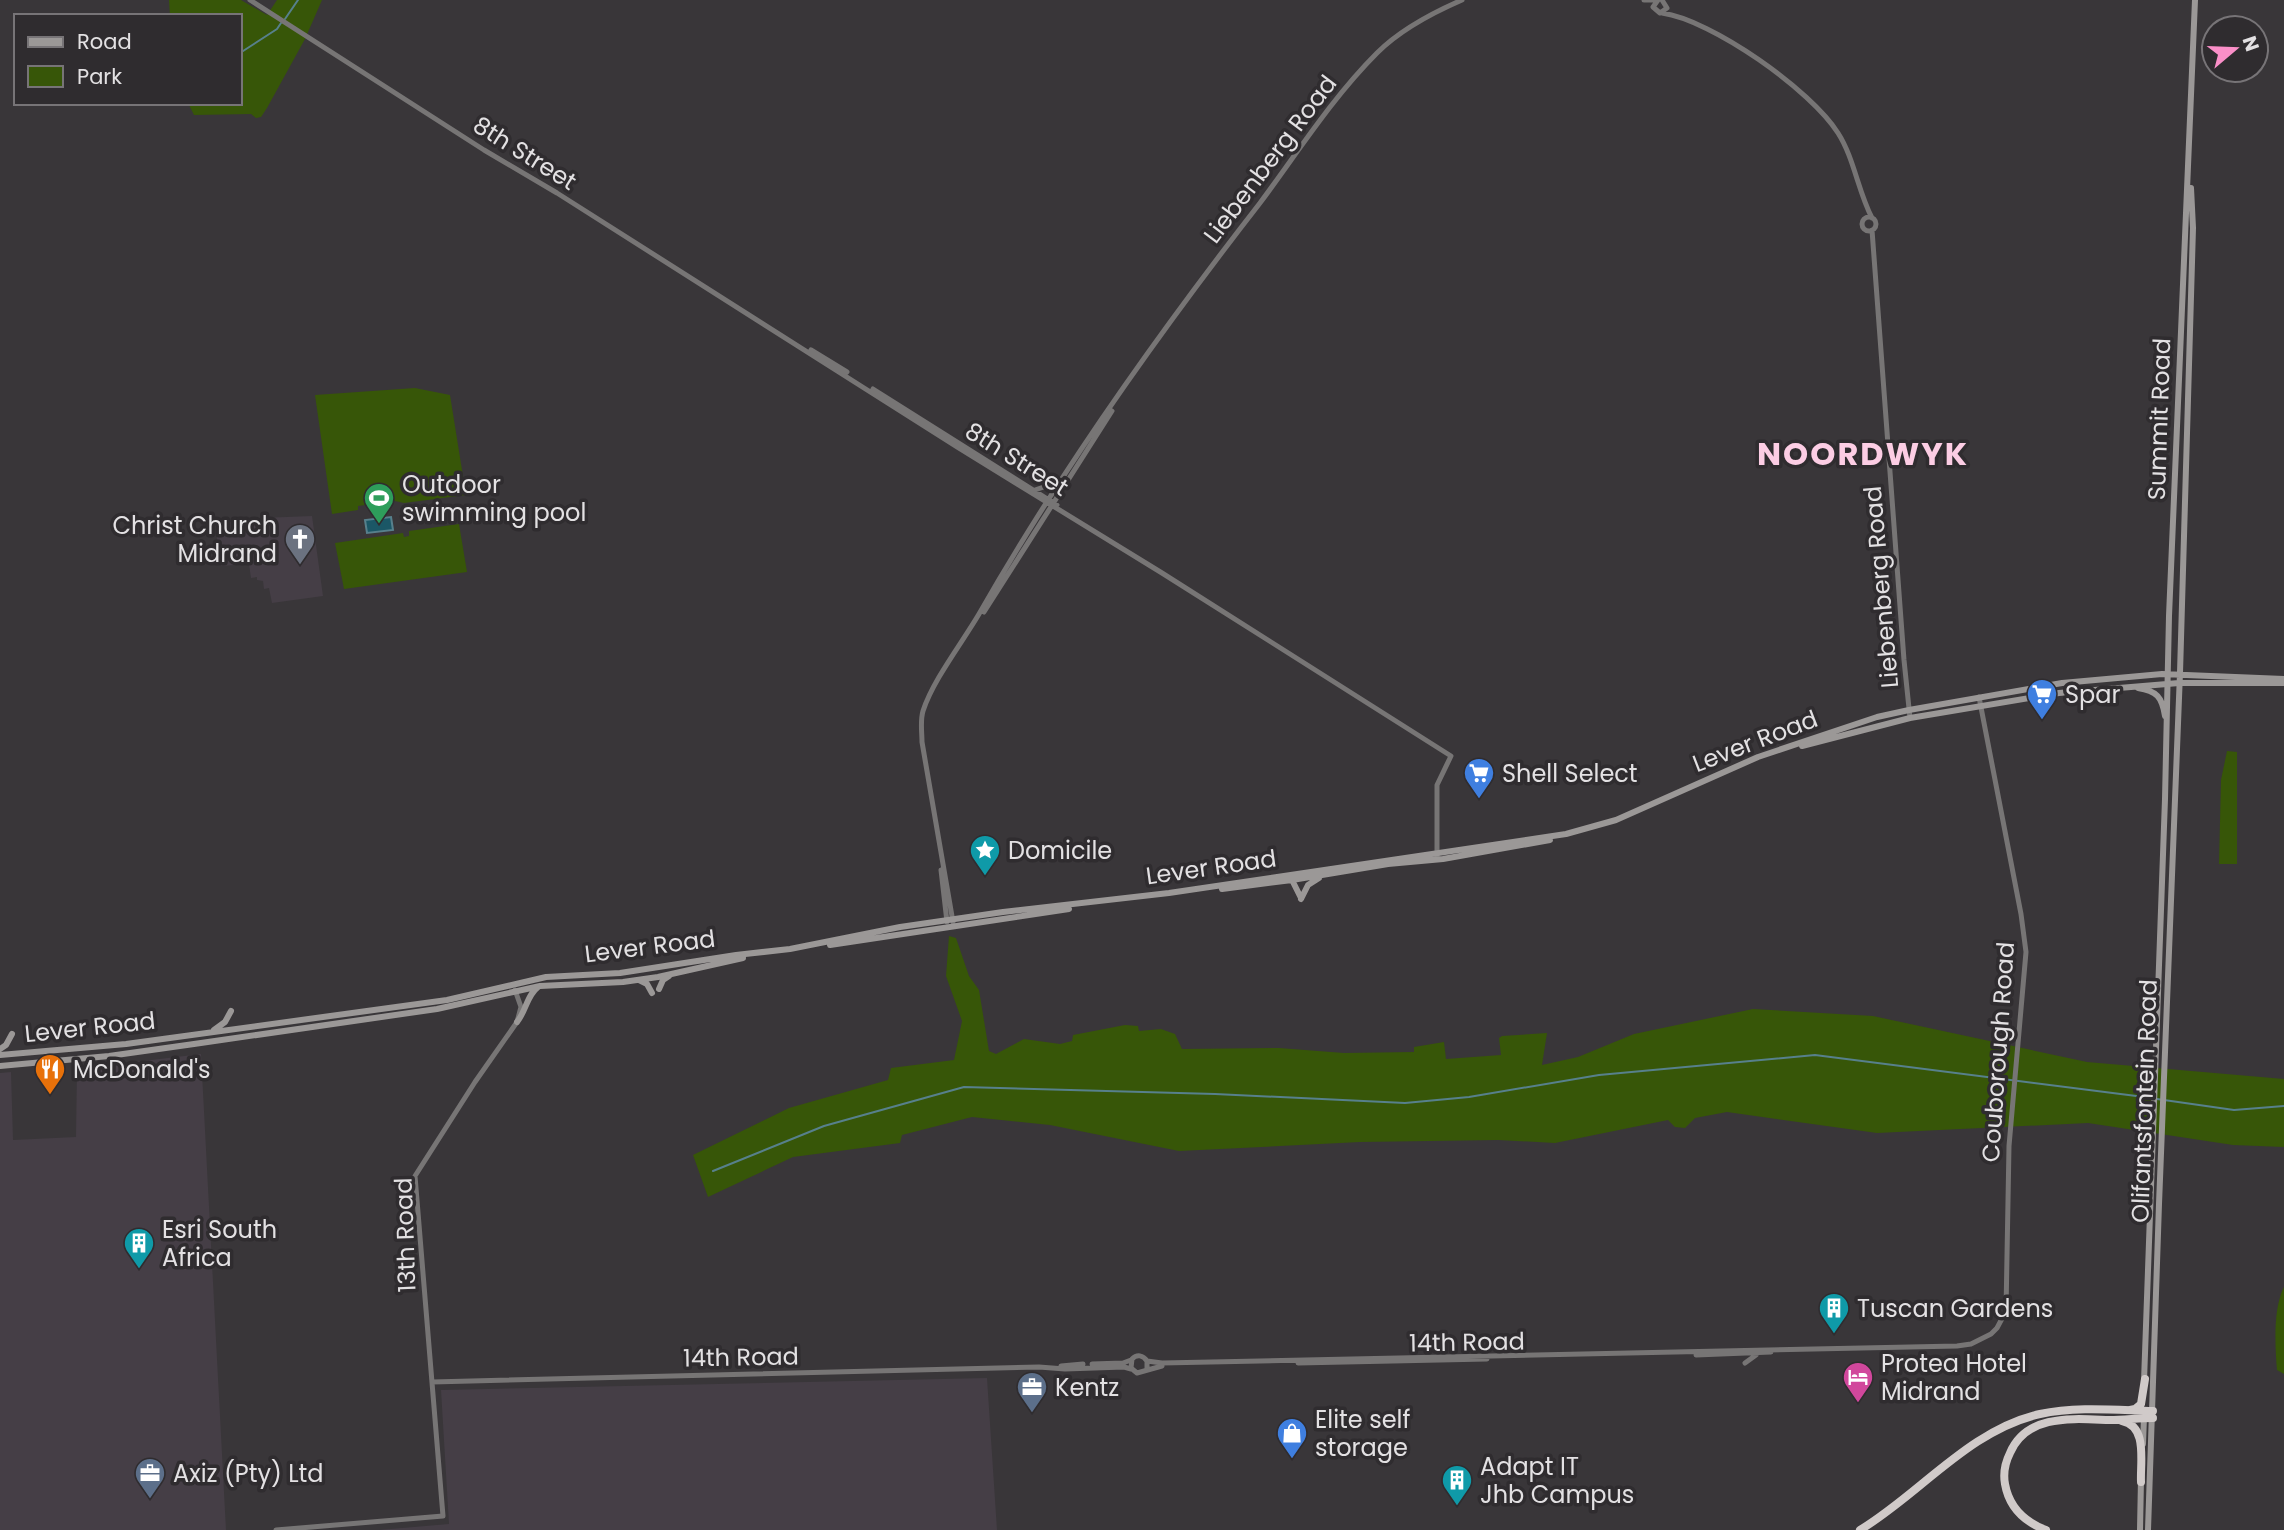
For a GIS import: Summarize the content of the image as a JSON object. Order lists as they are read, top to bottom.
{
  "streets": {
    "main road": ["Summit Road", "Lever Road", "Olifantsfontein Road"],
    "street": [
      "8th Street",
      "Liebenberg Road",
      "Couborough Road",
      "13th Road",
      "14th Road"
    ]
  },
  "crossings": [
    ["8th Street", "Liebenberg Road"],
    ["8th Street", "Lever Road"],
    ["Liebenberg Road", "Lever Road"],
    ["Summit Road", "Lever Road"],
    ["Summit Road", "Olifantsfontein Road"],
    ["Lever Road", "Couborough Road"],
    ["Lever Road", "Olifantsfontein Road"],
    ["Couborough Road", "14th Road"],
    ["13th Road", "14th Road"]
  ],
  "districts": ["NOORDWYK"],
  "places": {
    "sports": ["Outdoor swimming pool"],
    "church": ["Christ Church Midrand"],
    "supermarket": ["Spar", "Shell Select"],
    "place": ["Domicile"],
    "restaurant": ["McDonald's"],
    "building": ["Esri South Africa", "Tuscan Gardens", "Adapt IT Jhb Campus"],
    "hotel": ["Protea Hotel Midrand"],
    "office": ["Kentz", "Axiz (Pty) Ltd"],
    "shop": ["Elite self storage"]
  },
  "legend": ["Road", "Park"],
  "north": "right"
}
